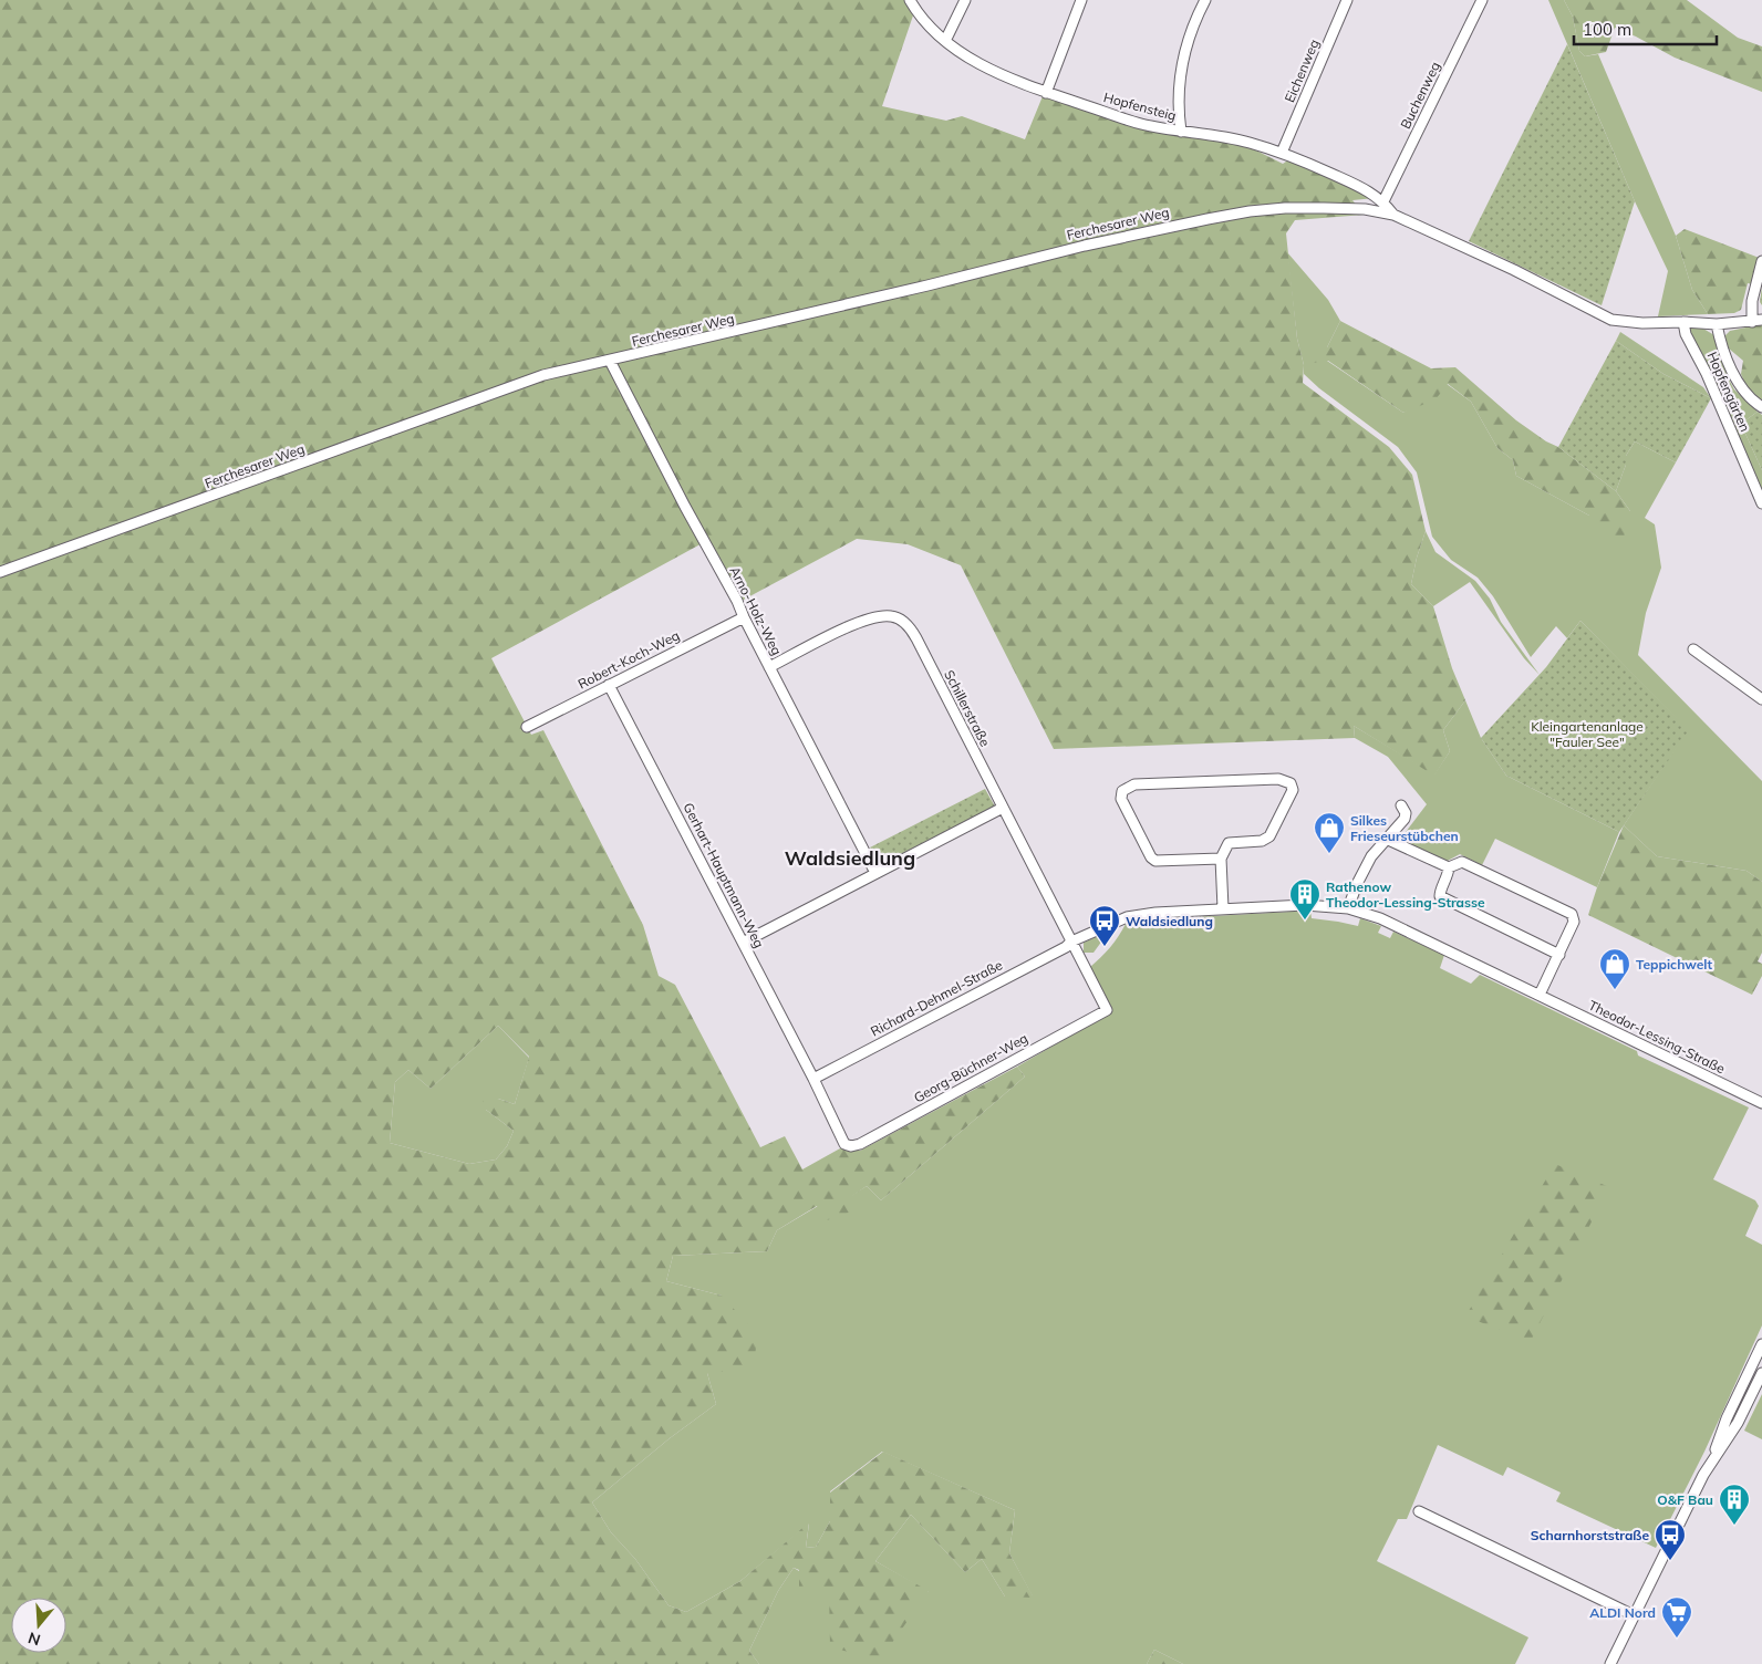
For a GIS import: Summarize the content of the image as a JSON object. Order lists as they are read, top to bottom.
{
  "streets": {
    "street": [
      "Eichenweg",
      "Buchenweg",
      "Hopfensteig",
      "Ferchesarer Weg",
      "Hopfengärten",
      "Arno-Holz-Weg",
      "Robert-Koch-Weg",
      "Schillerstraße",
      "Gerhart-Hauptmann-Weg",
      "Richard-Dehmel-Straße",
      "Theodor-Lessing-Straße",
      "Georg-Büchner-Weg"
    ]
  },
  "crossings": [
    ["Eichenweg", "Hopfensteig"],
    ["Buchenweg", "Hopfensteig"],
    ["Buchenweg", "Ferchesarer Weg"],
    ["Hopfensteig", "Ferchesarer Weg"],
    ["Ferchesarer Weg", "Hopfengärten"],
    ["Ferchesarer Weg", "Arno-Holz-Weg"],
    ["Arno-Holz-Weg", "Robert-Koch-Weg"],
    ["Arno-Holz-Weg", "Schillerstraße"],
    ["Robert-Koch-Weg", "Gerhart-Hauptmann-Weg"],
    ["Schillerstraße", "Richard-Dehmel-Straße"],
    ["Schillerstraße", "Theodor-Lessing-Straße"],
    ["Schillerstraße", "Georg-Büchner-Weg"],
    ["Gerhart-Hauptmann-Weg", "Richard-Dehmel-Straße"],
    ["Gerhart-Hauptmann-Weg", "Georg-Büchner-Weg"],
    ["Richard-Dehmel-Straße", "Theodor-Lessing-Straße"],
    ["Richard-Dehmel-Straße", "Georg-Büchner-Weg"],
    ["Theodor-Lessing-Straße", "Georg-Büchner-Weg"]
  ],
  "districts": ["Waldsiedlung"],
  "parks": ["Kleingartenanlage \"Fauler See\""],
  "places": {
    "shop": ["Silkes Frieseurstübchen", "Teppichwelt"],
    "building": ["Rathenow Theodor-Lessing-Strasse", "O&F Bau"],
    "bus stop": ["Waldsiedlung", "Scharnhorststraße"],
    "supermarket": ["ALDI Nord"]
  },
  "scale_bar": "100 m",
  "north": "bottom"
}
